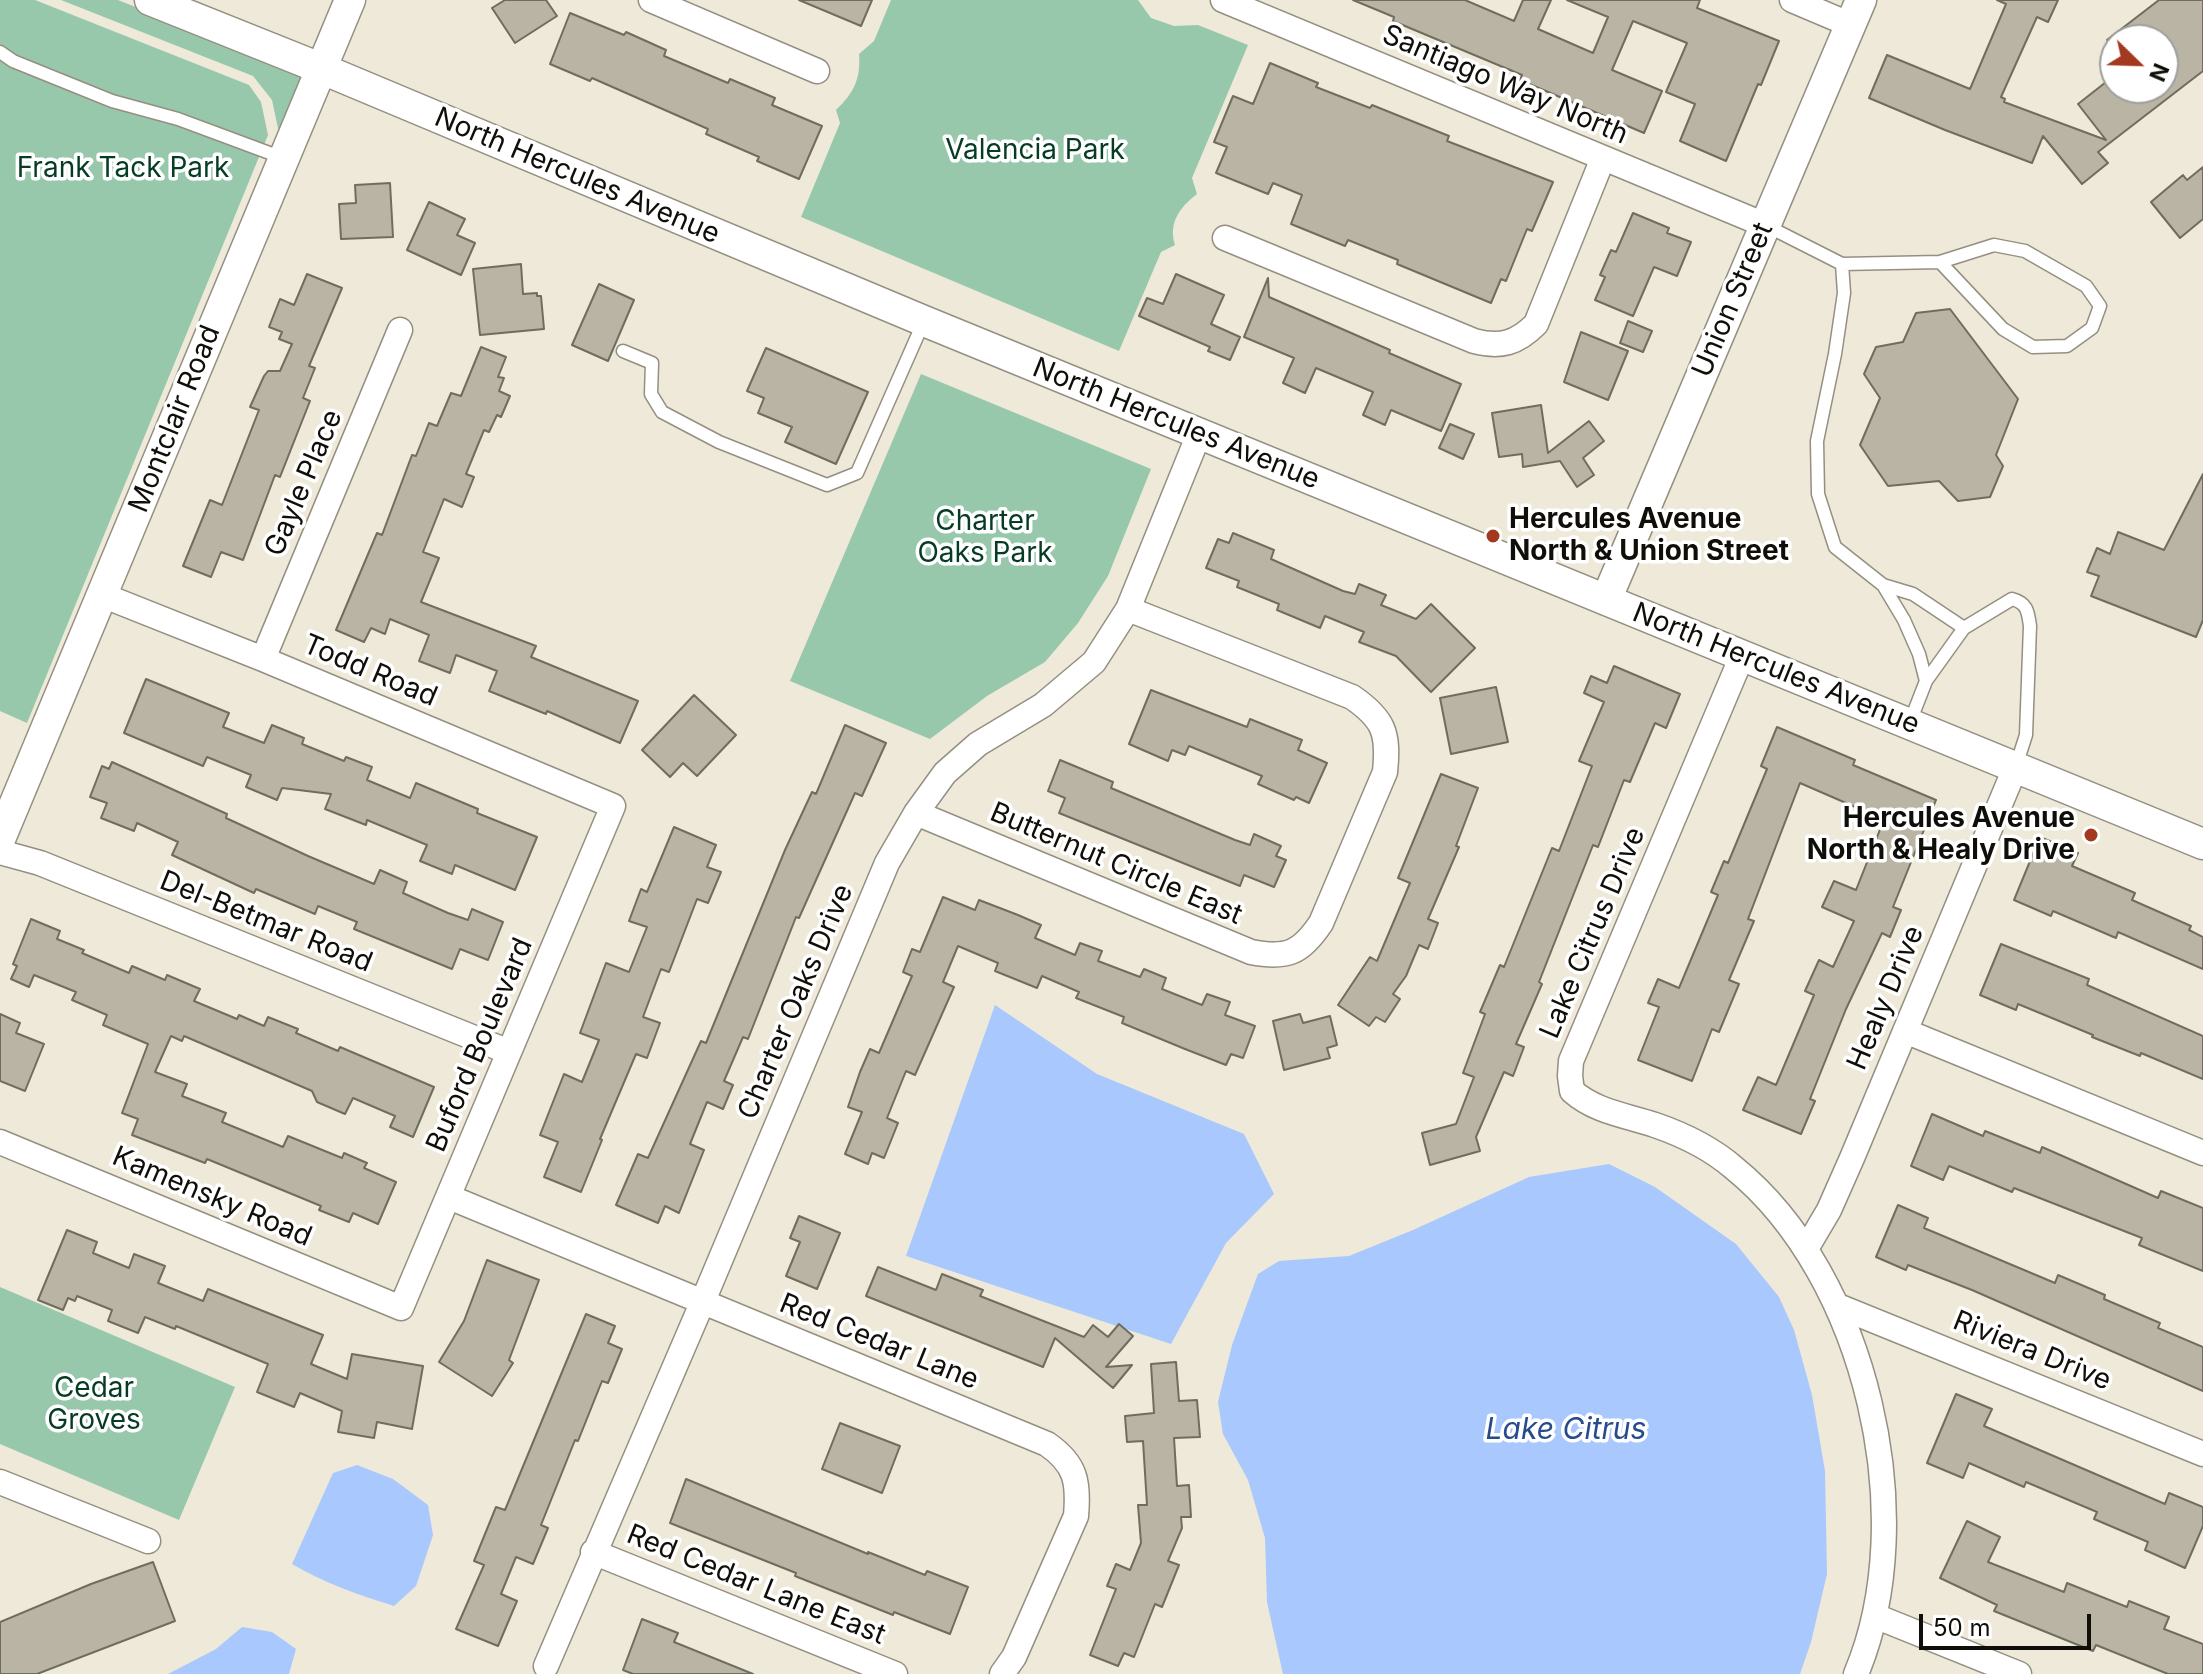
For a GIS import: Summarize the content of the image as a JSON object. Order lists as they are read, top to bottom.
{
  "streets": {
    "street": [
      "Santiago Way North",
      "North Hercules Avenue",
      "Union Street",
      "Montclair Road",
      "Gayle Place",
      "Todd Road",
      "Butternut Circle East",
      "Del-Betmar Road",
      "Lake Citrus Drive",
      "Healy Drive",
      "Charter Oaks Drive",
      "Buford Boulevard",
      "Kamensky Road",
      "Red Cedar Lane",
      "Riviera Drive",
      "Red Cedar Lane East"
    ]
  },
  "crossings": [
    ["Santiago Way North", "Union Street"],
    ["North Hercules Avenue", "Union Street"],
    ["North Hercules Avenue", "Montclair Road"],
    ["North Hercules Avenue", "Lake Citrus Drive"],
    ["North Hercules Avenue", "Healy Drive"],
    ["North Hercules Avenue", "Charter Oaks Drive"],
    ["Montclair Road", "Todd Road"],
    ["Gayle Place", "Todd Road"],
    ["Todd Road", "Buford Boulevard"],
    ["Butternut Circle East", "Charter Oaks Drive"],
    ["Del-Betmar Road", "Buford Boulevard"],
    ["Lake Citrus Drive", "Healy Drive"],
    ["Lake Citrus Drive", "Riviera Drive"],
    ["Charter Oaks Drive", "Red Cedar Lane"],
    ["Charter Oaks Drive", "Red Cedar Lane East"],
    ["Buford Boulevard", "Kamensky Road"],
    ["Buford Boulevard", "Red Cedar Lane"]
  ],
  "water": ["Lake Citrus"],
  "parks": [
    "Valencia Park",
    "Frank Tack Park",
    "Charter Oaks Park",
    "Cedar Groves"
  ],
  "places": ["Hercules Avenue North & Union Street", "Hercules Avenue North & Healy Drive"],
  "scale_bar": "50 m",
  "north": "bottom right"
}
